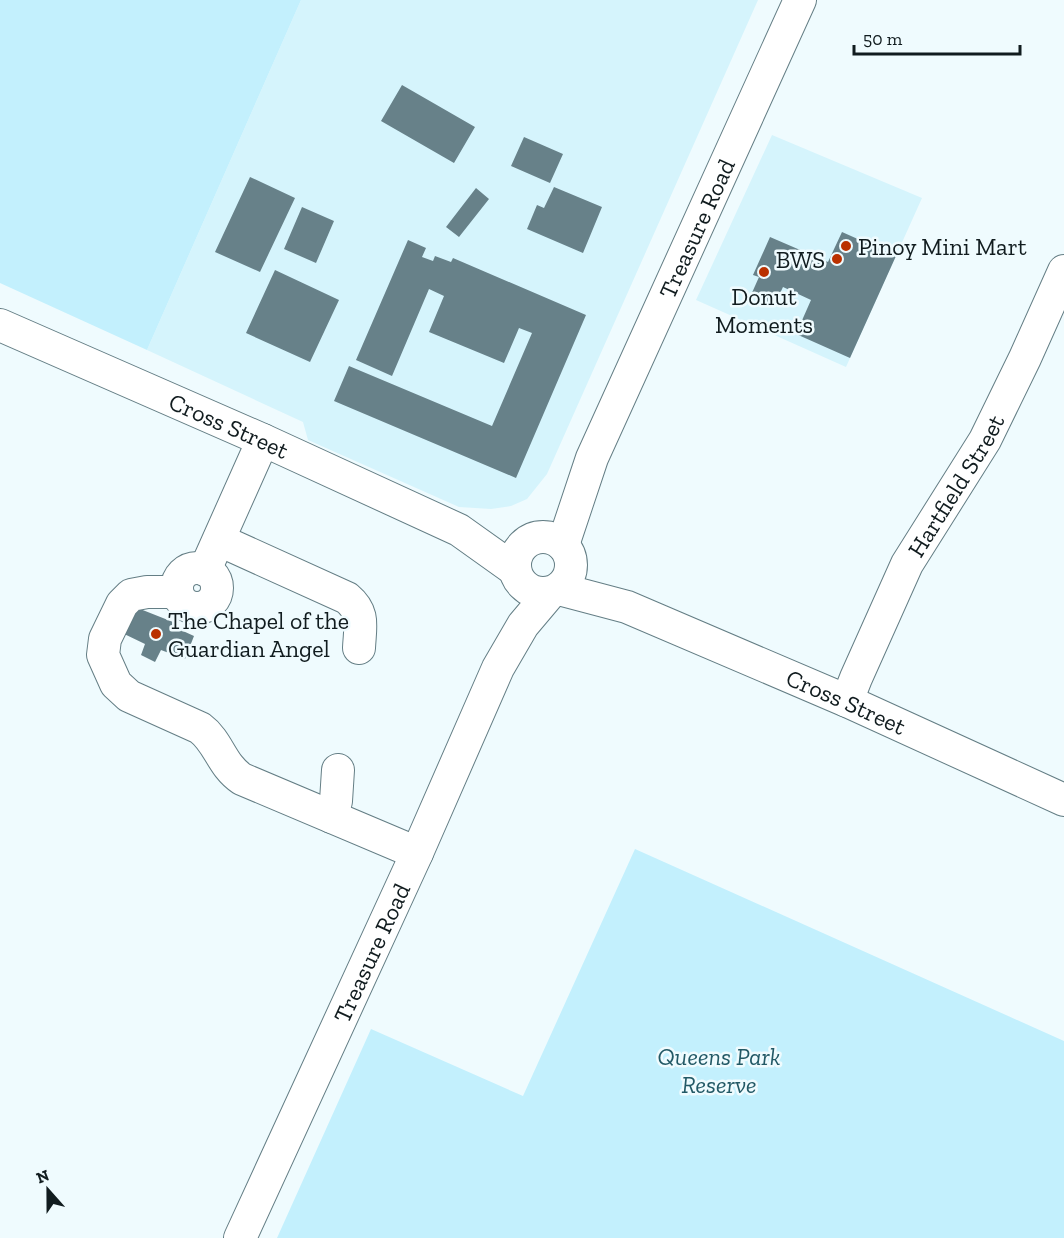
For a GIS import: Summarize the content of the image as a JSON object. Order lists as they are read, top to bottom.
{
  "streets": {
    "street": ["Treasure Road", "Cross Street", "Hartfield Street"]
  },
  "crossings": [
    ["Treasure Road", "Cross Street"],
    ["Cross Street", "Hartfield Street"]
  ],
  "parks": ["Queens Park Reserve"],
  "places": [
    "Pinoy Mini Mart",
    "BWS",
    "Donut Moments",
    "The Chapel of the Guardian Angel"
  ],
  "scale_bar": "50 m",
  "north": "top"
}
